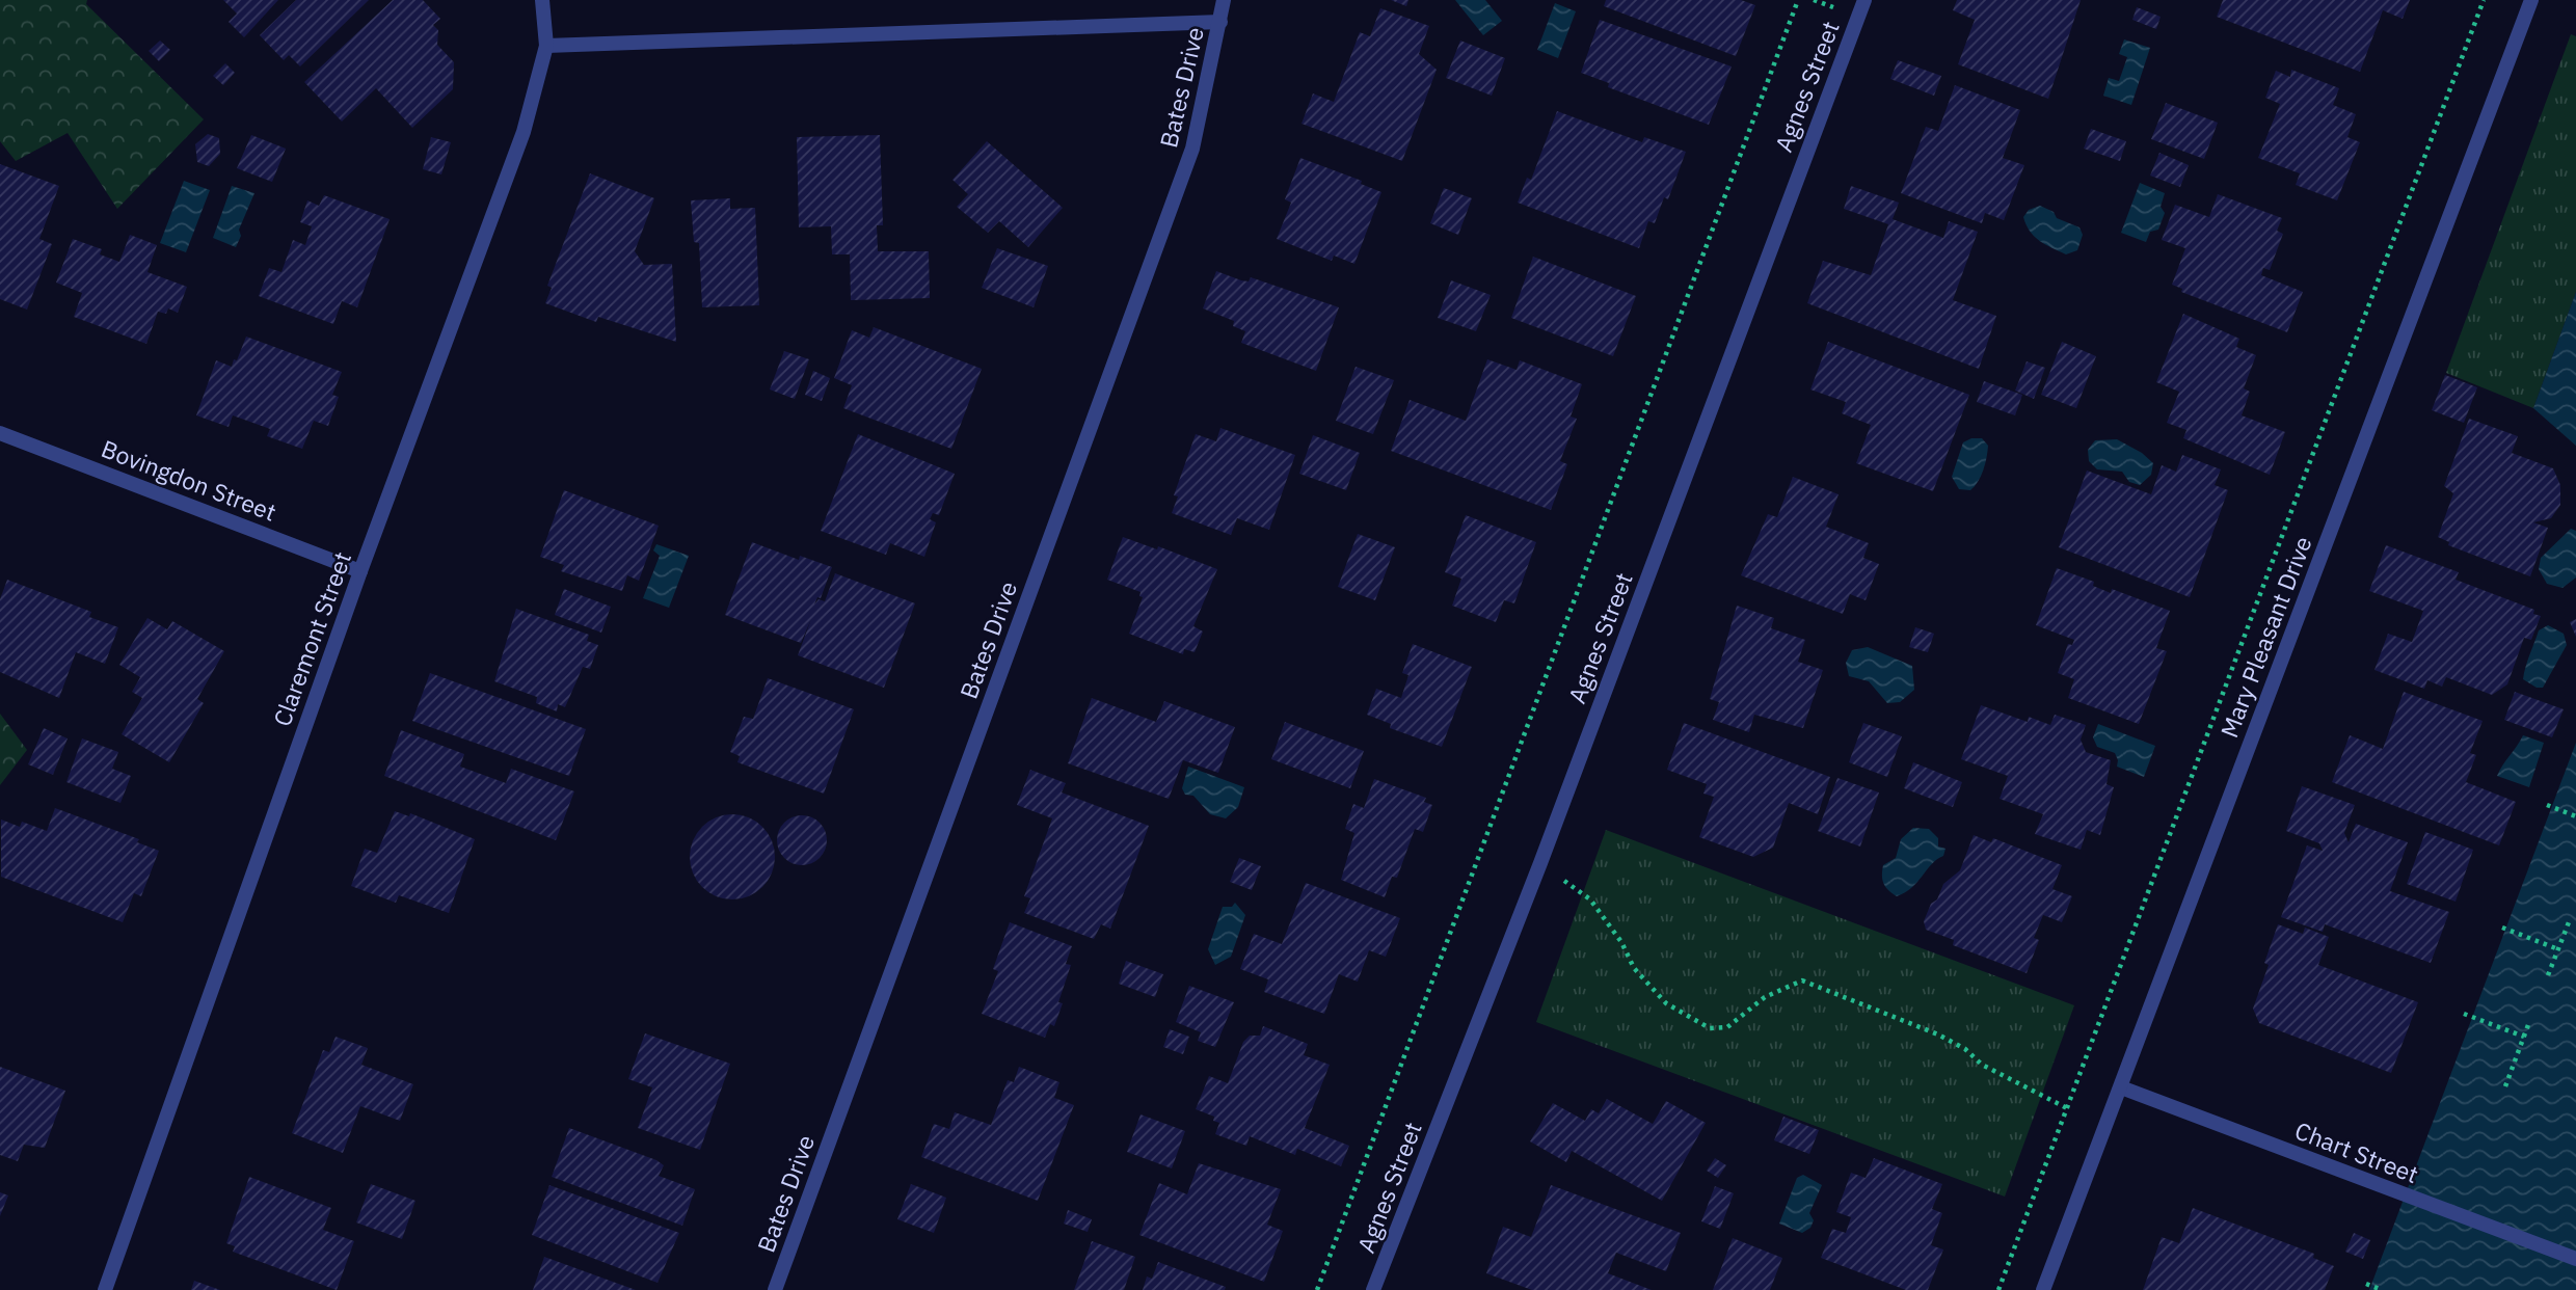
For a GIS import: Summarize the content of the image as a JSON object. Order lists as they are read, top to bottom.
{
  "streets": {
    "street": [
      "Agnes Street",
      "Bates Drive",
      "Bovingdon Street",
      "Mary Pleasant Drive",
      "Claremont Street",
      "Chart Street"
    ]
  },
  "crossings": [
    ["Bovingdon Street", "Claremont Street"],
    ["Mary Pleasant Drive", "Chart Street"]
  ]
}
